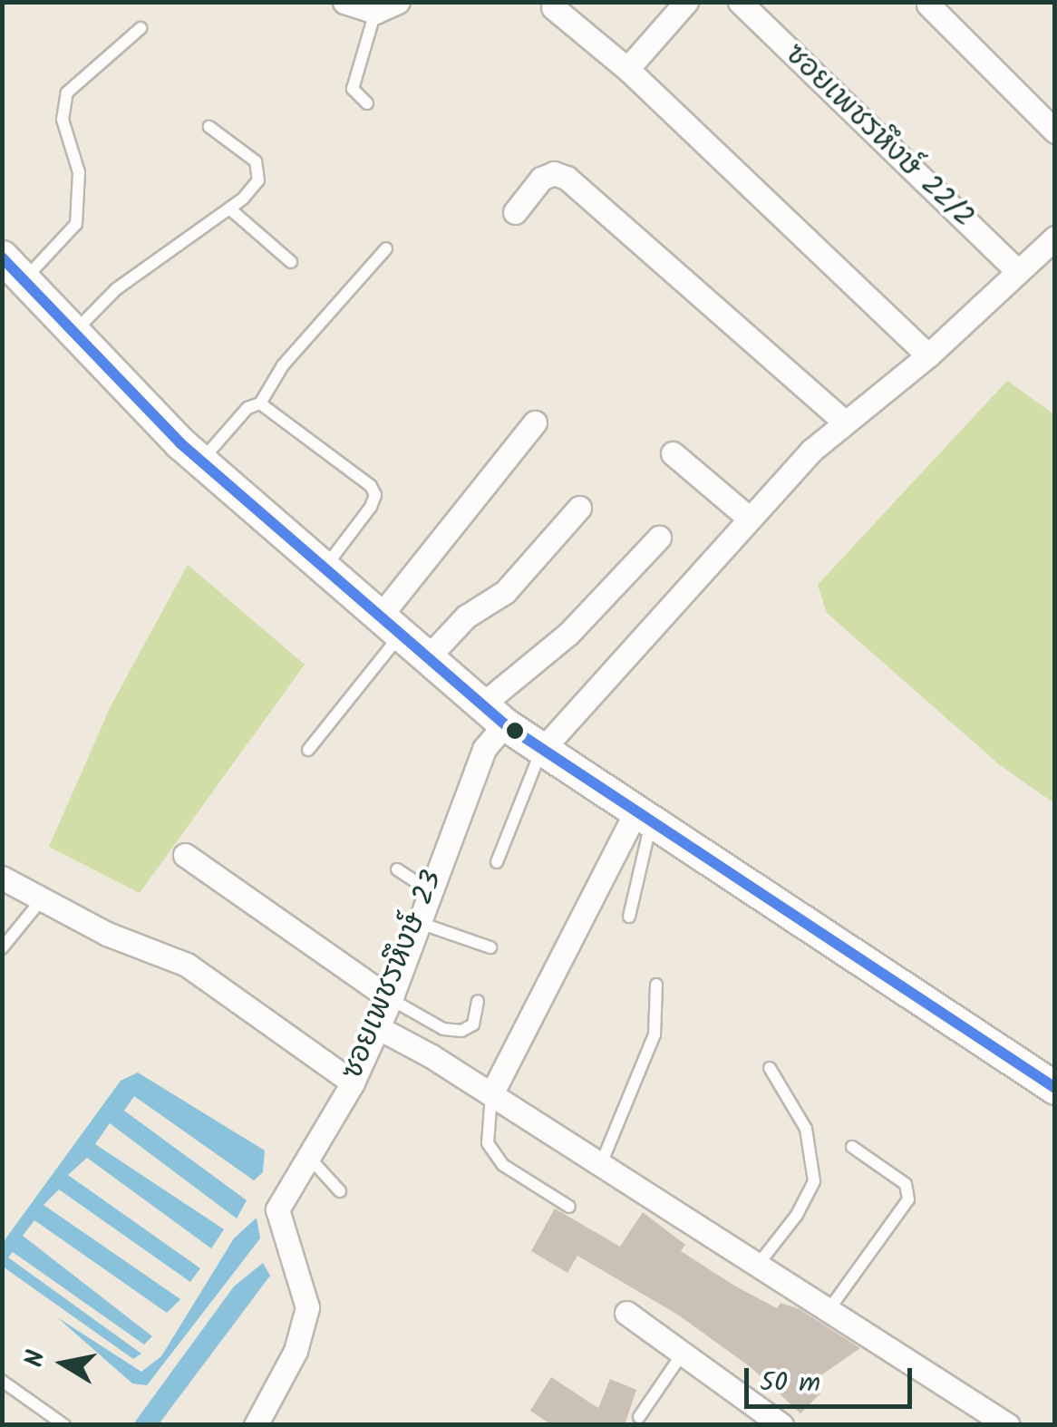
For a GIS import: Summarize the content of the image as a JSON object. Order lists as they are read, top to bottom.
{
  "streets": {
    "street": ["ซอยเพชรหึงษ์ 22/2", "ซอยเพชรหึงษ์ 23"]
  },
  "scale_bar": "50 m",
  "north": "left"
}
